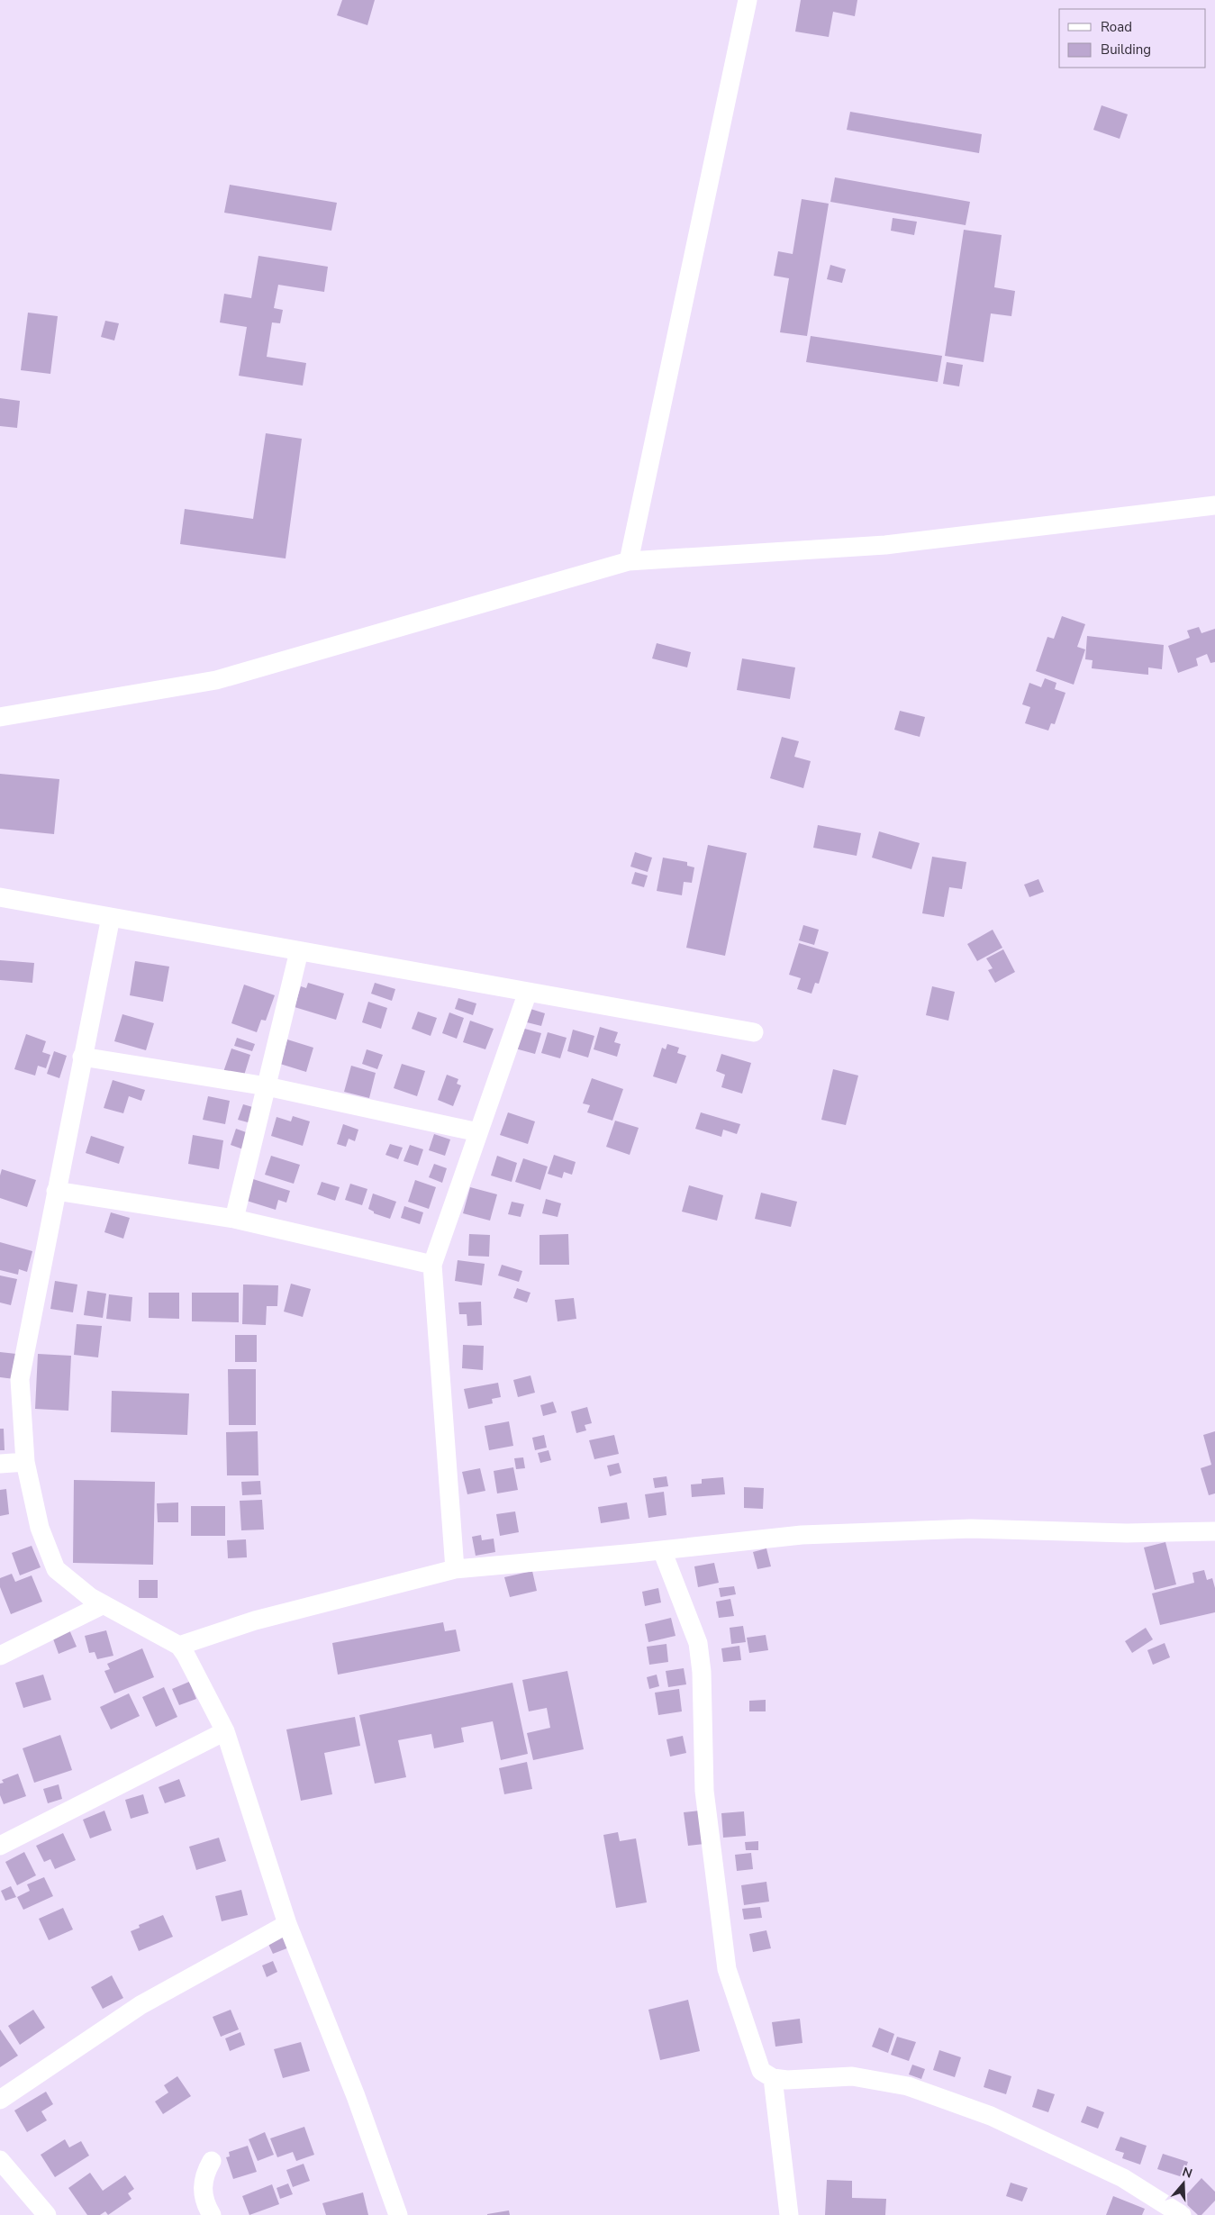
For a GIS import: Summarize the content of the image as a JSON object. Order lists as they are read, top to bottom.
{
  "legend": ["Road", "Building"],
  "north": "top"
}
